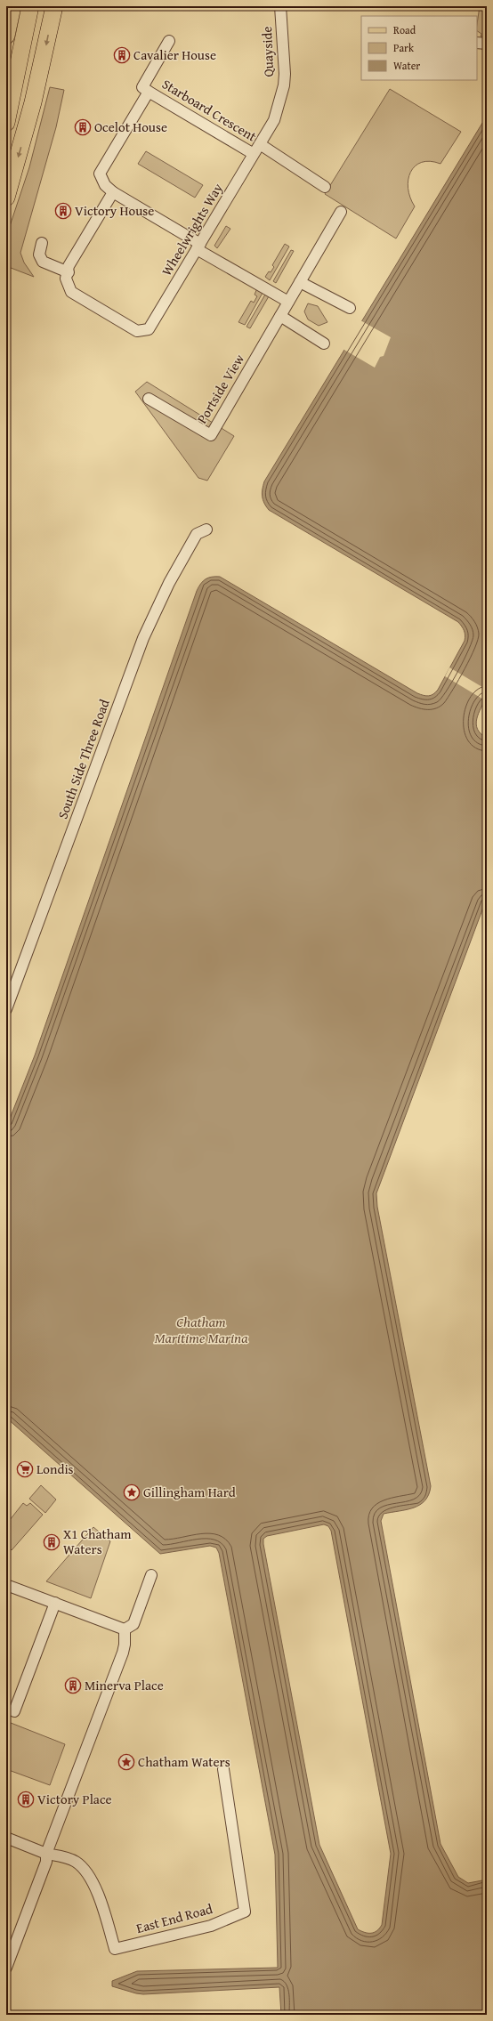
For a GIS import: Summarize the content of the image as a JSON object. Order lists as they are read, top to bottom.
{
  "streets": {
    "street": [
      "Quayside",
      "Starboard Crescent",
      "Wheelwrights Way",
      "Portside View",
      "South Side Three Road",
      "East End Road"
    ]
  },
  "crossings": [
    ["Quayside", "Wheelwrights Way"],
    ["Starboard Crescent", "Wheelwrights Way"]
  ],
  "water": ["Chatham Maritime Marina"],
  "places": {
    "building": [
      "Cavalier House",
      "Ocelot House",
      "Victory House",
      "X1 Chatham Waters",
      "Minerva Place",
      "Victory Place"
    ],
    "supermarket": ["Londis"],
    "place": ["Gillingham Hard", "Chatham Waters"]
  },
  "legend": ["Road", "Park", "Water"]
}
